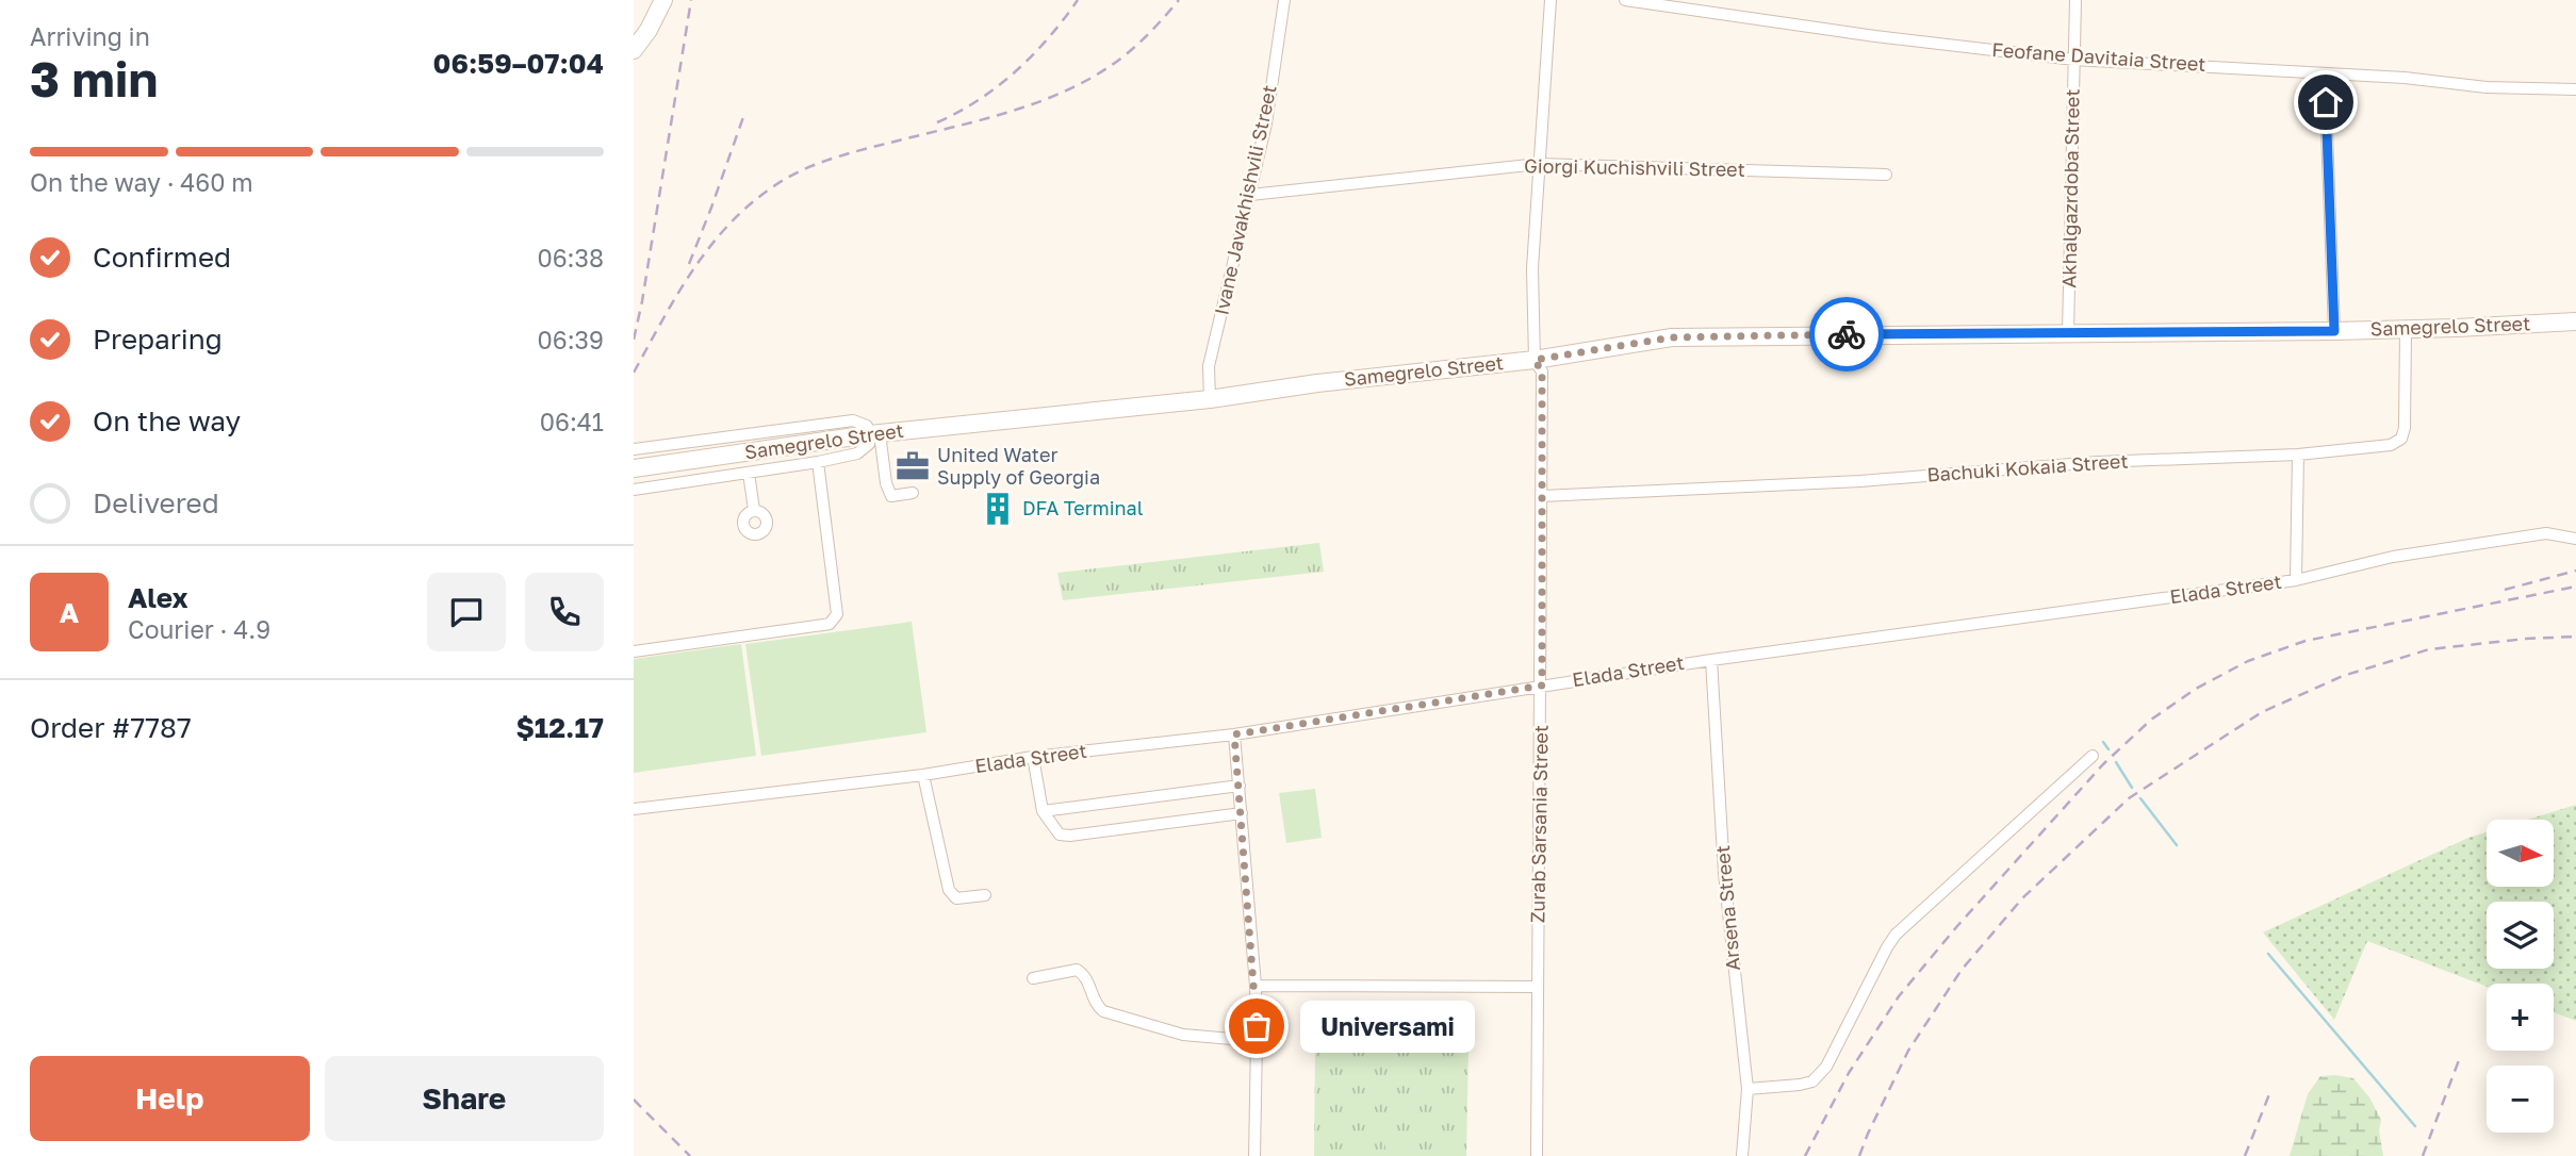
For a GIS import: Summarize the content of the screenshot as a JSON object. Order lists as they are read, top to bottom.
{
  "streets": {
    "main road": ["Samegrelo Street"],
    "street": [
      "Feofane Davitaia Street",
      "Giorgi Kuchishvili Street",
      "Akhalgazrdoba Street",
      "Ivane Javakhishvili Street",
      "Bachuki Kokaia Street",
      "Elada Street",
      "Zurab Sarsania Street",
      "Arsena Street"
    ]
  },
  "crossings": [
    ["Feofane Davitaia Street", "Akhalgazrdoba Street"],
    ["Giorgi Kuchishvili Street", "Ivane Javakhishvili Street"],
    ["Giorgi Kuchishvili Street", "Zurab Sarsania Street"],
    ["Akhalgazrdoba Street", "Samegrelo Street"],
    ["Ivane Javakhishvili Street", "Samegrelo Street"],
    ["Samegrelo Street", "Bachuki Kokaia Street"],
    ["Samegrelo Street", "Zurab Sarsania Street"],
    ["Bachuki Kokaia Street", "Zurab Sarsania Street"],
    ["Elada Street", "Zurab Sarsania Street"],
    ["Elada Street", "Arsena Street"]
  ],
  "places": {
    "office": ["United Water Supply of Georgia"],
    "building": ["DFA Terminal"],
    "other": ["Universami"]
  },
  "north": "right",
  "page": {
    "heading": ["3 min", "Arriving in", "06:59–07:04"],
    "panel": [
      "Alex",
      "Courier · 4.9",
      "Order #7787",
      "$12.17"
    ],
    "bar": "On the way · 460 m",
    "list": [
      ["Confirmed", "06:38"],
      ["Preparing", "06:39"],
      ["On the way", "06:41"],
      "Delivered"
    ],
    "round": "A",
    "map_buttons": ["+", "−"],
    "bubble": "Universami",
    "buttons": ["Help", "Share"]
  }
}
